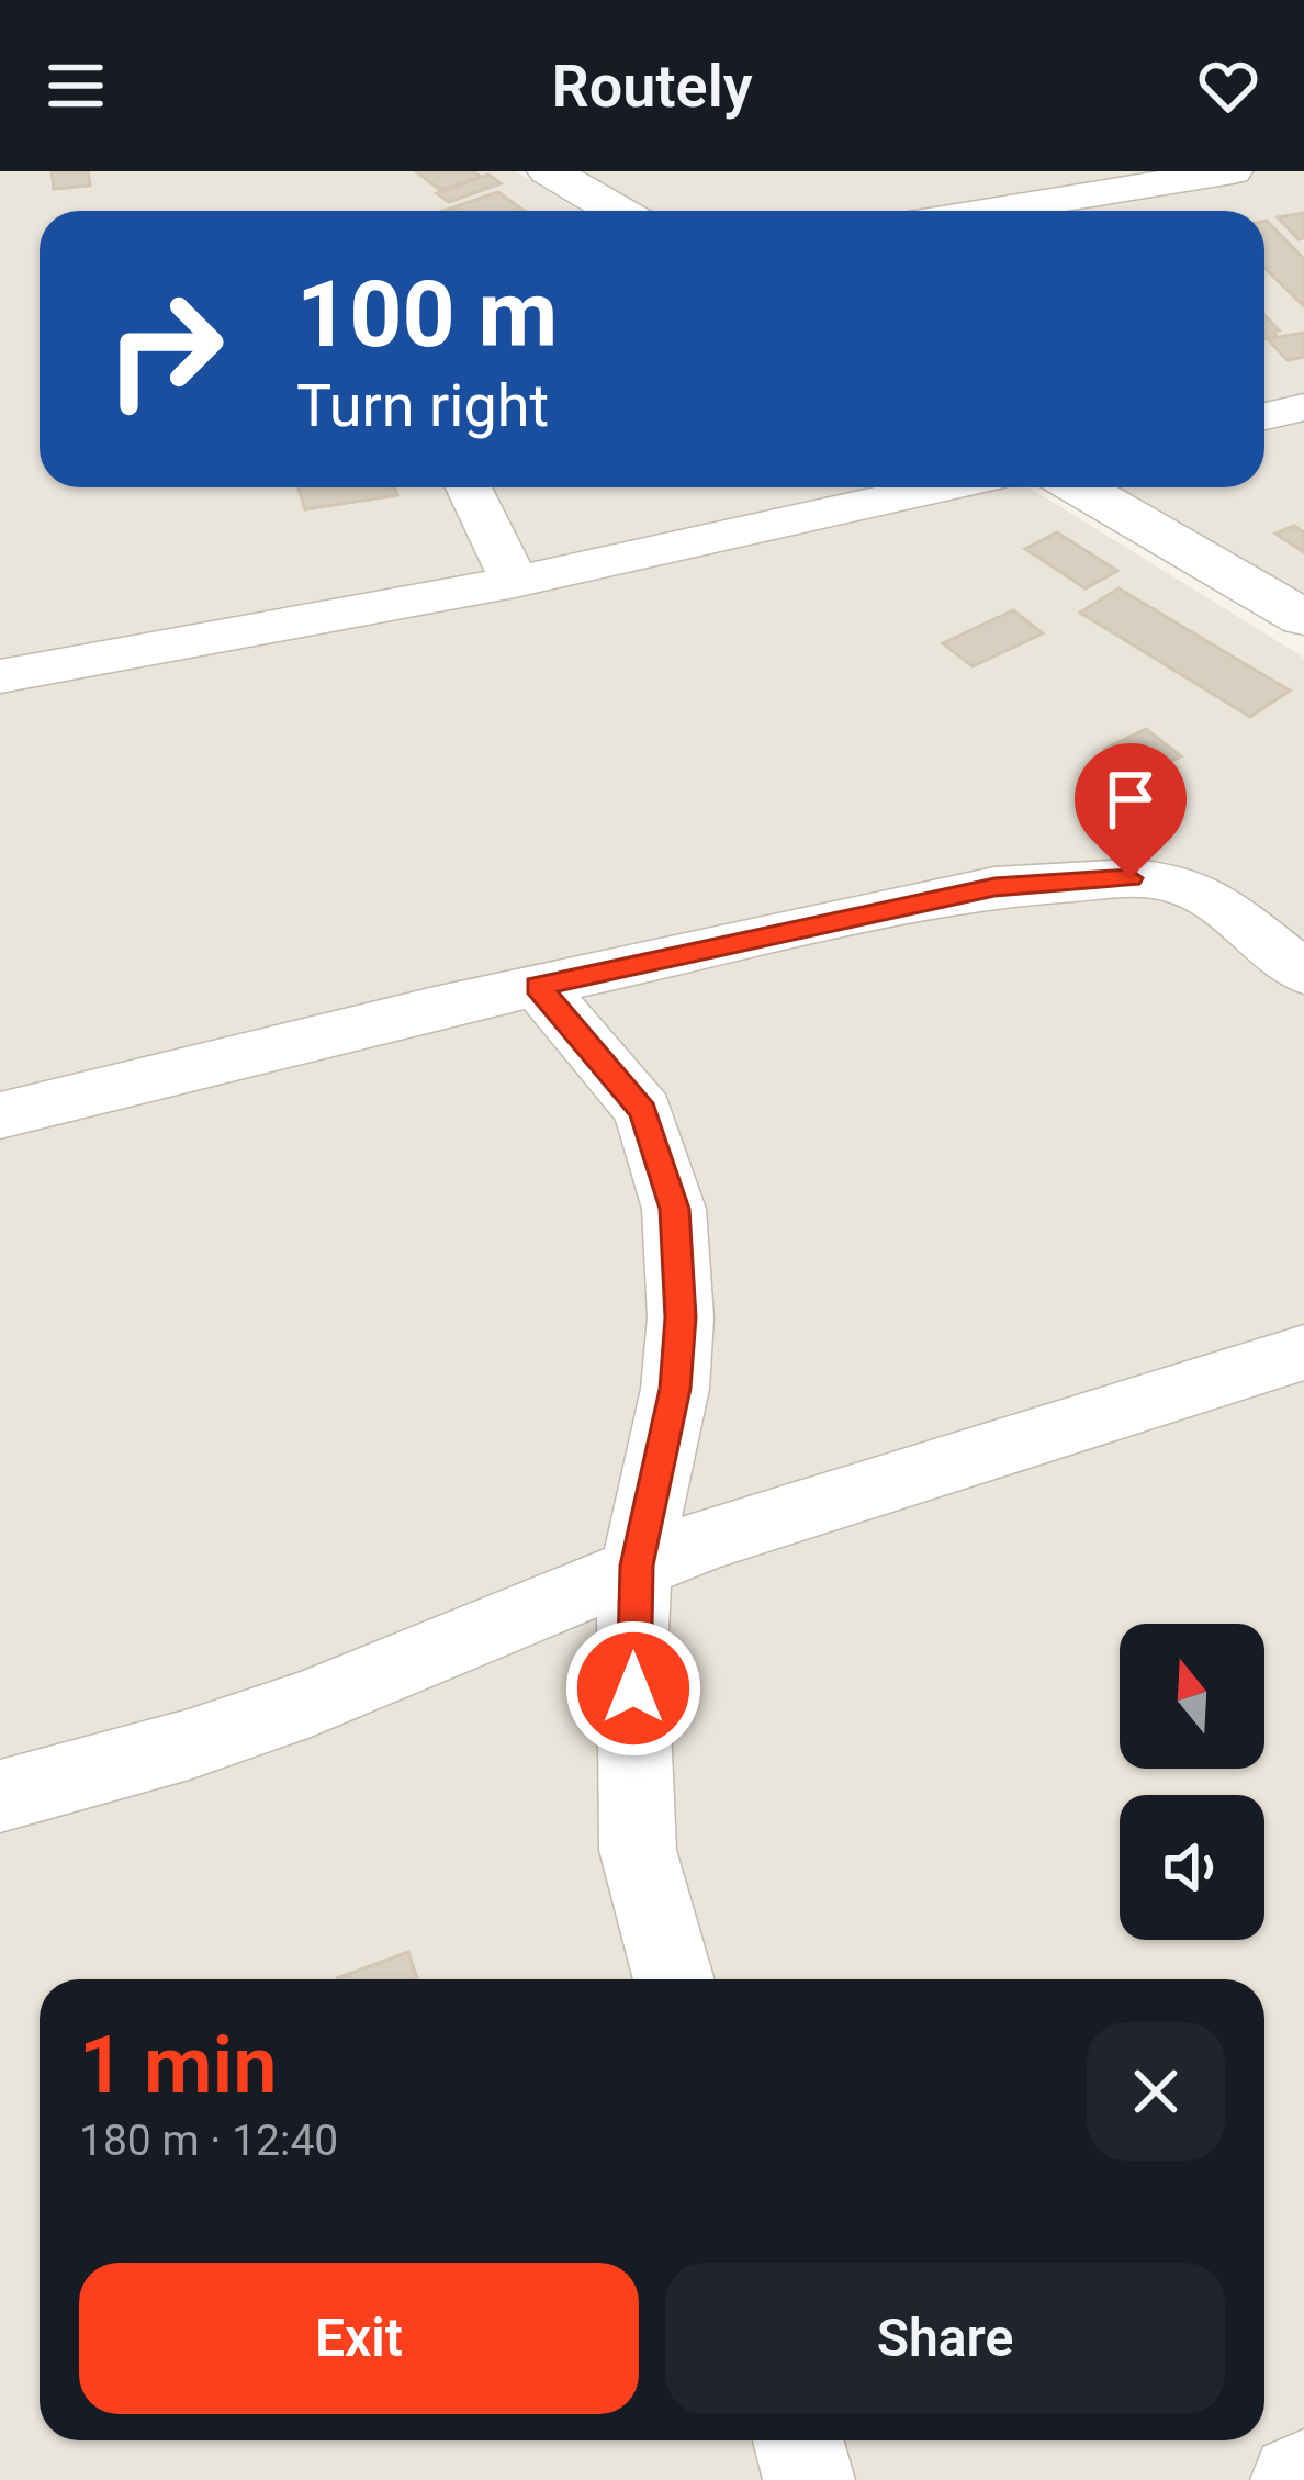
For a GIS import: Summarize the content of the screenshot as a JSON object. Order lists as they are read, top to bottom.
{
  "north": "top",
  "page": {
    "header": "Routely",
    "turn": ["100 m", "Turn right"],
    "heading": ["1 min", "180 m · 12:40"],
    "buttons": ["Exit", "Share"]
  }
}
